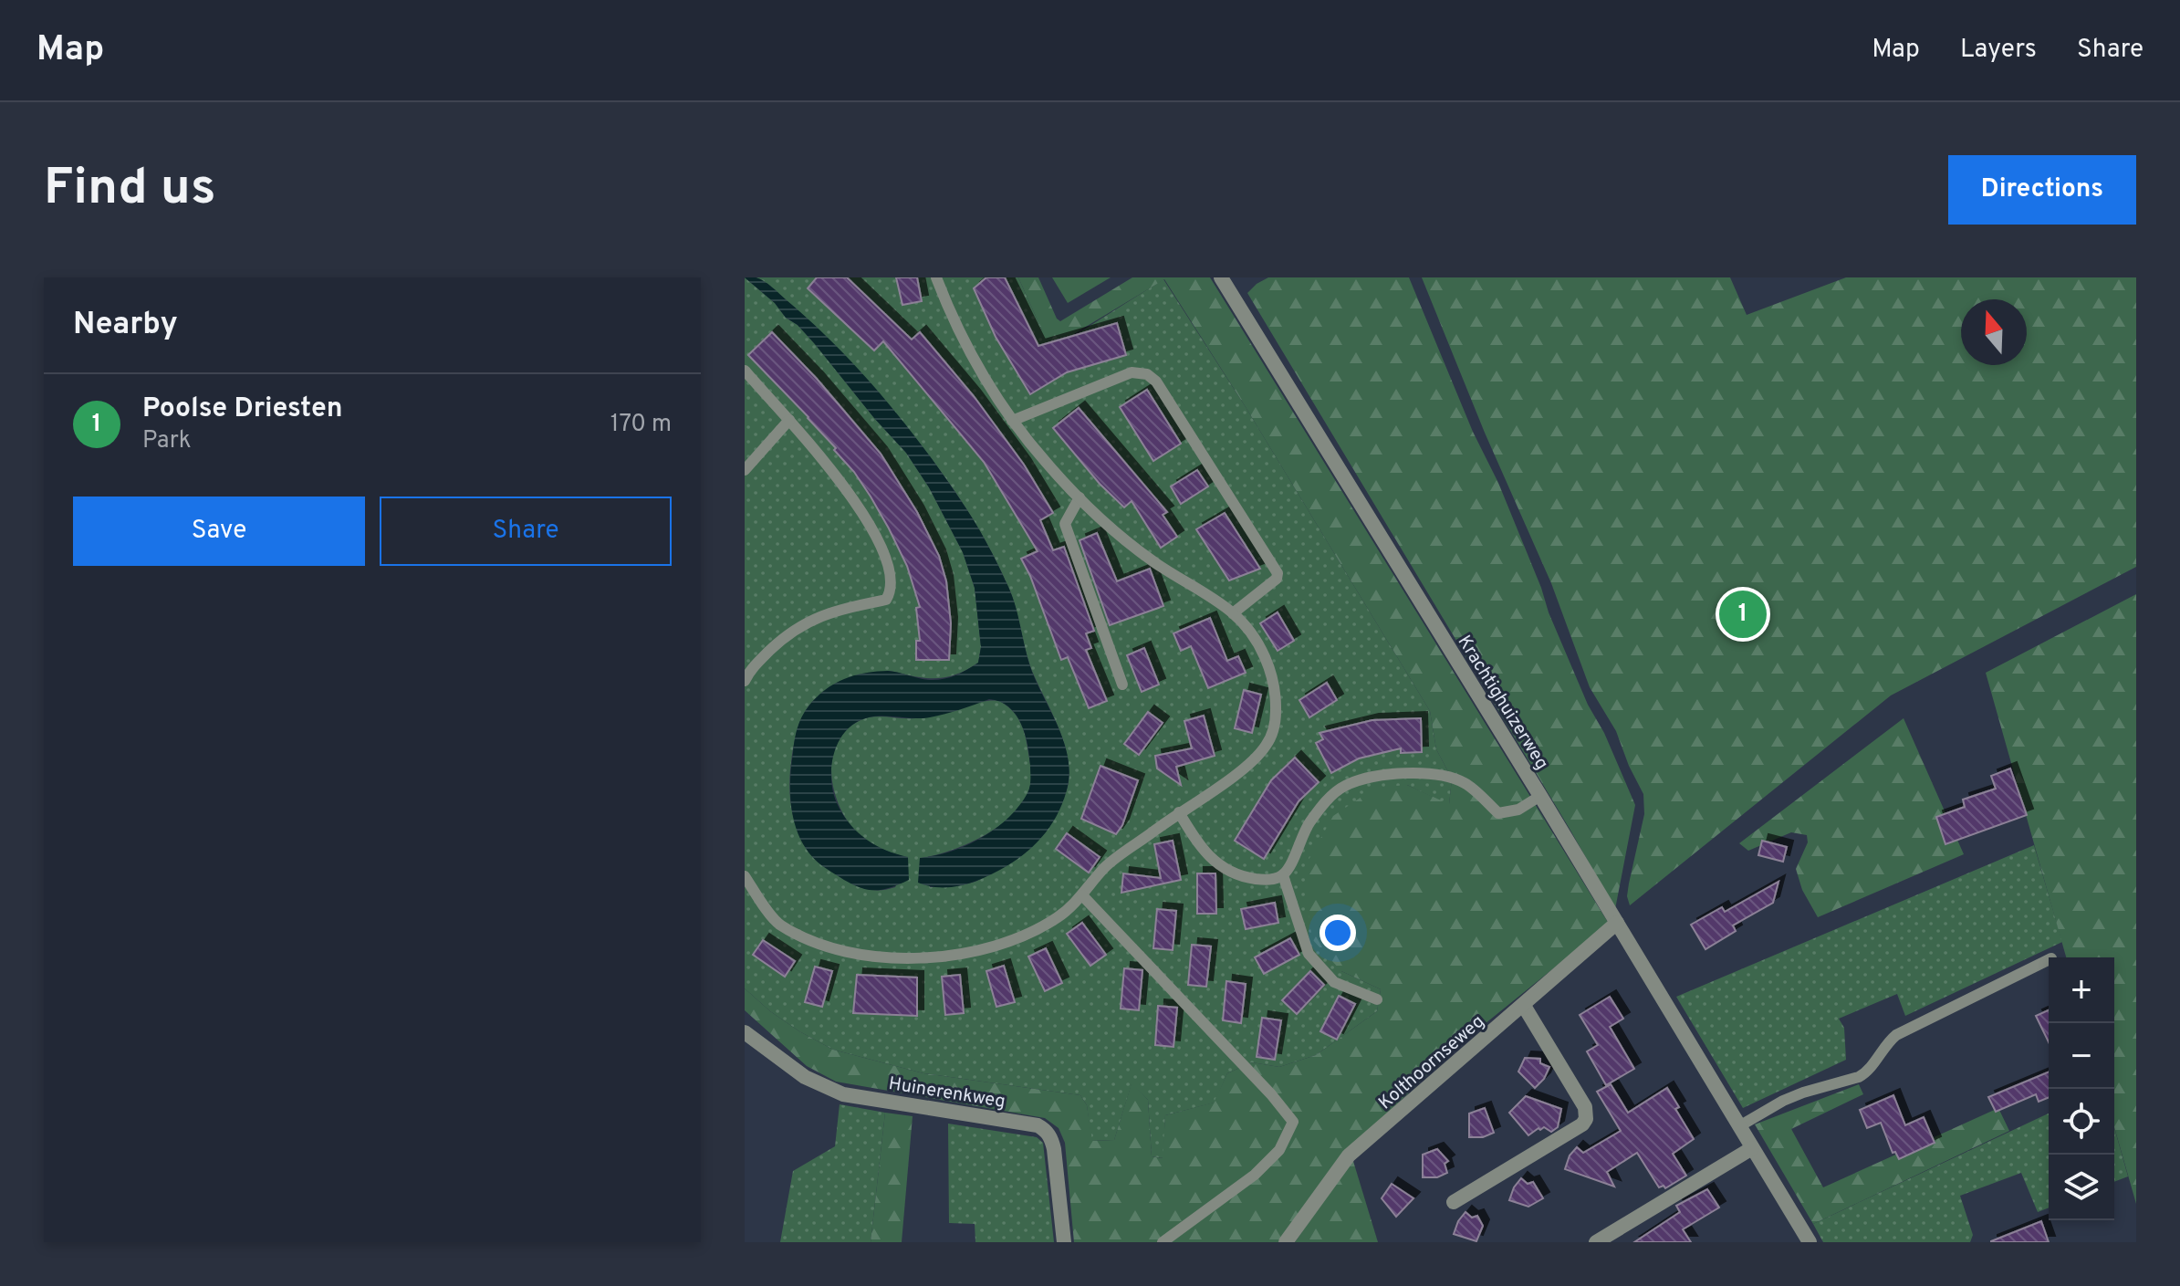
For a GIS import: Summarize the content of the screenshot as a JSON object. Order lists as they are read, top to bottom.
{
  "streets": {
    "street": ["Krachtighuizerweg", "Kolthoornseweg", "Huinerenkweg"]
  },
  "crossings": [
    ["Krachtighuizerweg", "Kolthoornseweg"]
  ],
  "north": "top",
  "page": {
    "header": "Map",
    "nav": ["Map", "Layers", "Share"],
    "buttons": [
      "Directions",
      ["Save", "Share"]
    ],
    "title": "Find us",
    "heading": "Nearby",
    "list": [
      {
        "mark": "1",
        "name": "Poolse Driesten",
        "note": "Park",
        "value": "170 m"
      }
    ],
    "pins": "1",
    "map_buttons": ["+", "−"]
  }
}
